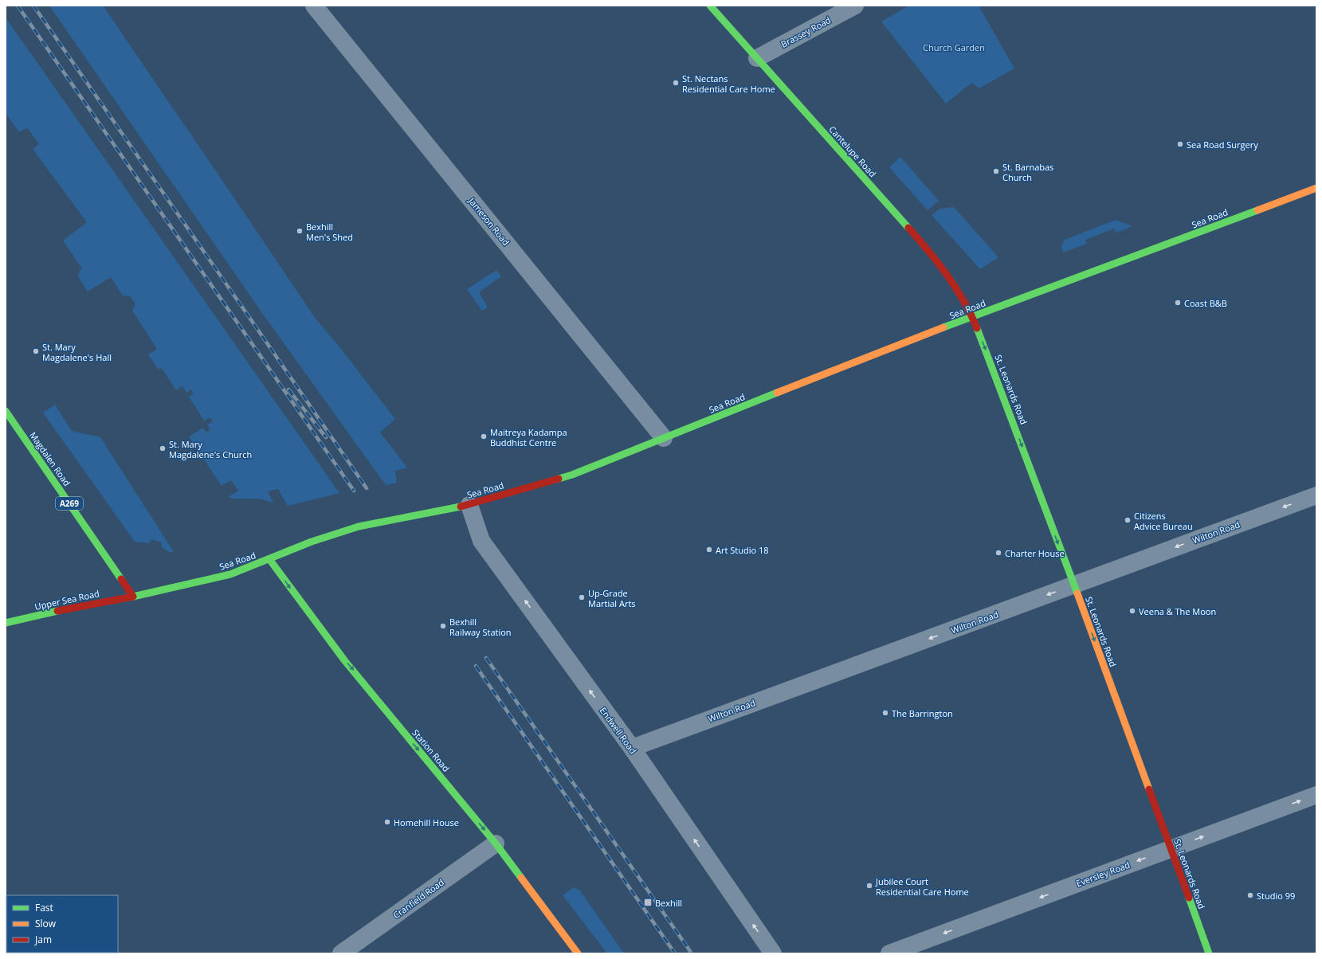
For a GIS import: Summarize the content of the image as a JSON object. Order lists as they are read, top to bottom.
{
  "streets": {
    "main road": [
      "Cantelupe Road",
      "Sea Road",
      "St. Leonards Road",
      "Magdalen Road",
      "A269",
      "Upper Sea Road",
      "Station Road"
    ],
    "street": [
      "Brassey Road",
      "Jameson Road",
      "Wilton Road",
      "Endwell Road",
      "Eversley Road",
      "Cranfield Road"
    ]
  },
  "crossings": [
    ["Brassey Road", "Cantelupe Road"],
    ["Cantelupe Road", "Sea Road"],
    ["Cantelupe Road", "St. Leonards Road"],
    ["Sea Road", "Jameson Road"],
    ["Sea Road", "St. Leonards Road"],
    ["Sea Road", "Magdalen Road"],
    ["Sea Road", "Upper Sea Road"],
    ["Sea Road", "Endwell Road"],
    ["Sea Road", "Station Road"],
    ["St. Leonards Road", "Wilton Road"],
    ["St. Leonards Road", "Eversley Road"],
    ["Magdalen Road", "Upper Sea Road"],
    ["Wilton Road", "Endwell Road"],
    ["Station Road", "Cranfield Road"]
  ],
  "one_way": [
    "St. Leonards Road",
    "Wilton Road",
    "Endwell Road",
    "Station Road"
  ],
  "parks": ["Church Garden"],
  "places": {
    "other": [
      "St. Nectans Residential Care Home",
      "Sea Road Surgery",
      "St. Barnabas Church",
      "Bexhill Men's Shed",
      "Coast B&B",
      "St. Mary Magdalene's Hall",
      "Maitreya Kadampa Buddhist Centre",
      "St. Mary Magdalene's Church",
      "Citizens Advice Bureau",
      "Art Studio 18",
      "Charter House",
      "Up-Grade Martial Arts",
      "Veena & The Moon",
      "Bexhill Railway Station",
      "The Barrington",
      "Homehill House",
      "Jubilee Court Residential Care Home",
      "Studio 99"
    ],
    "transit": ["Bexhill"]
  },
  "legend": ["Fast", "Slow", "Jam"]
}
